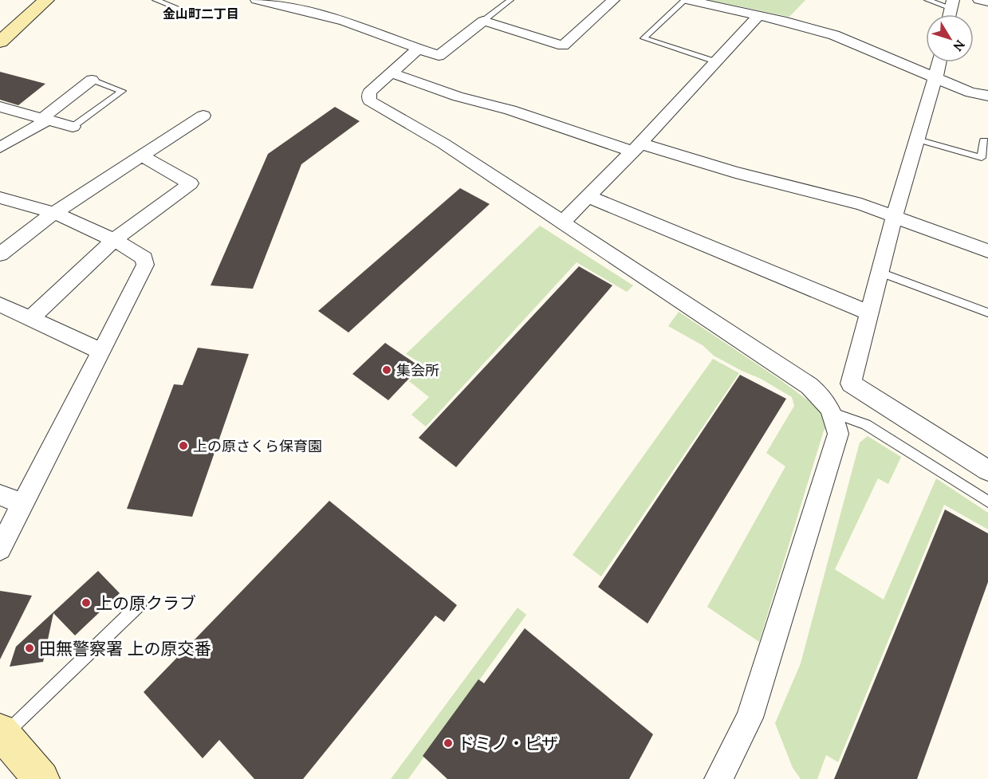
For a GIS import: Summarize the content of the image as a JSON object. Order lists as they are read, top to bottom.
{
  "districts": ["金山町二丁目"],
  "places": [
    "集会所",
    "上の原さくら保育園",
    "上の原クラブ",
    "田無警察署 上の原交番",
    "ドミノ・ピザ"
  ],
  "north": "bottom right"
}
